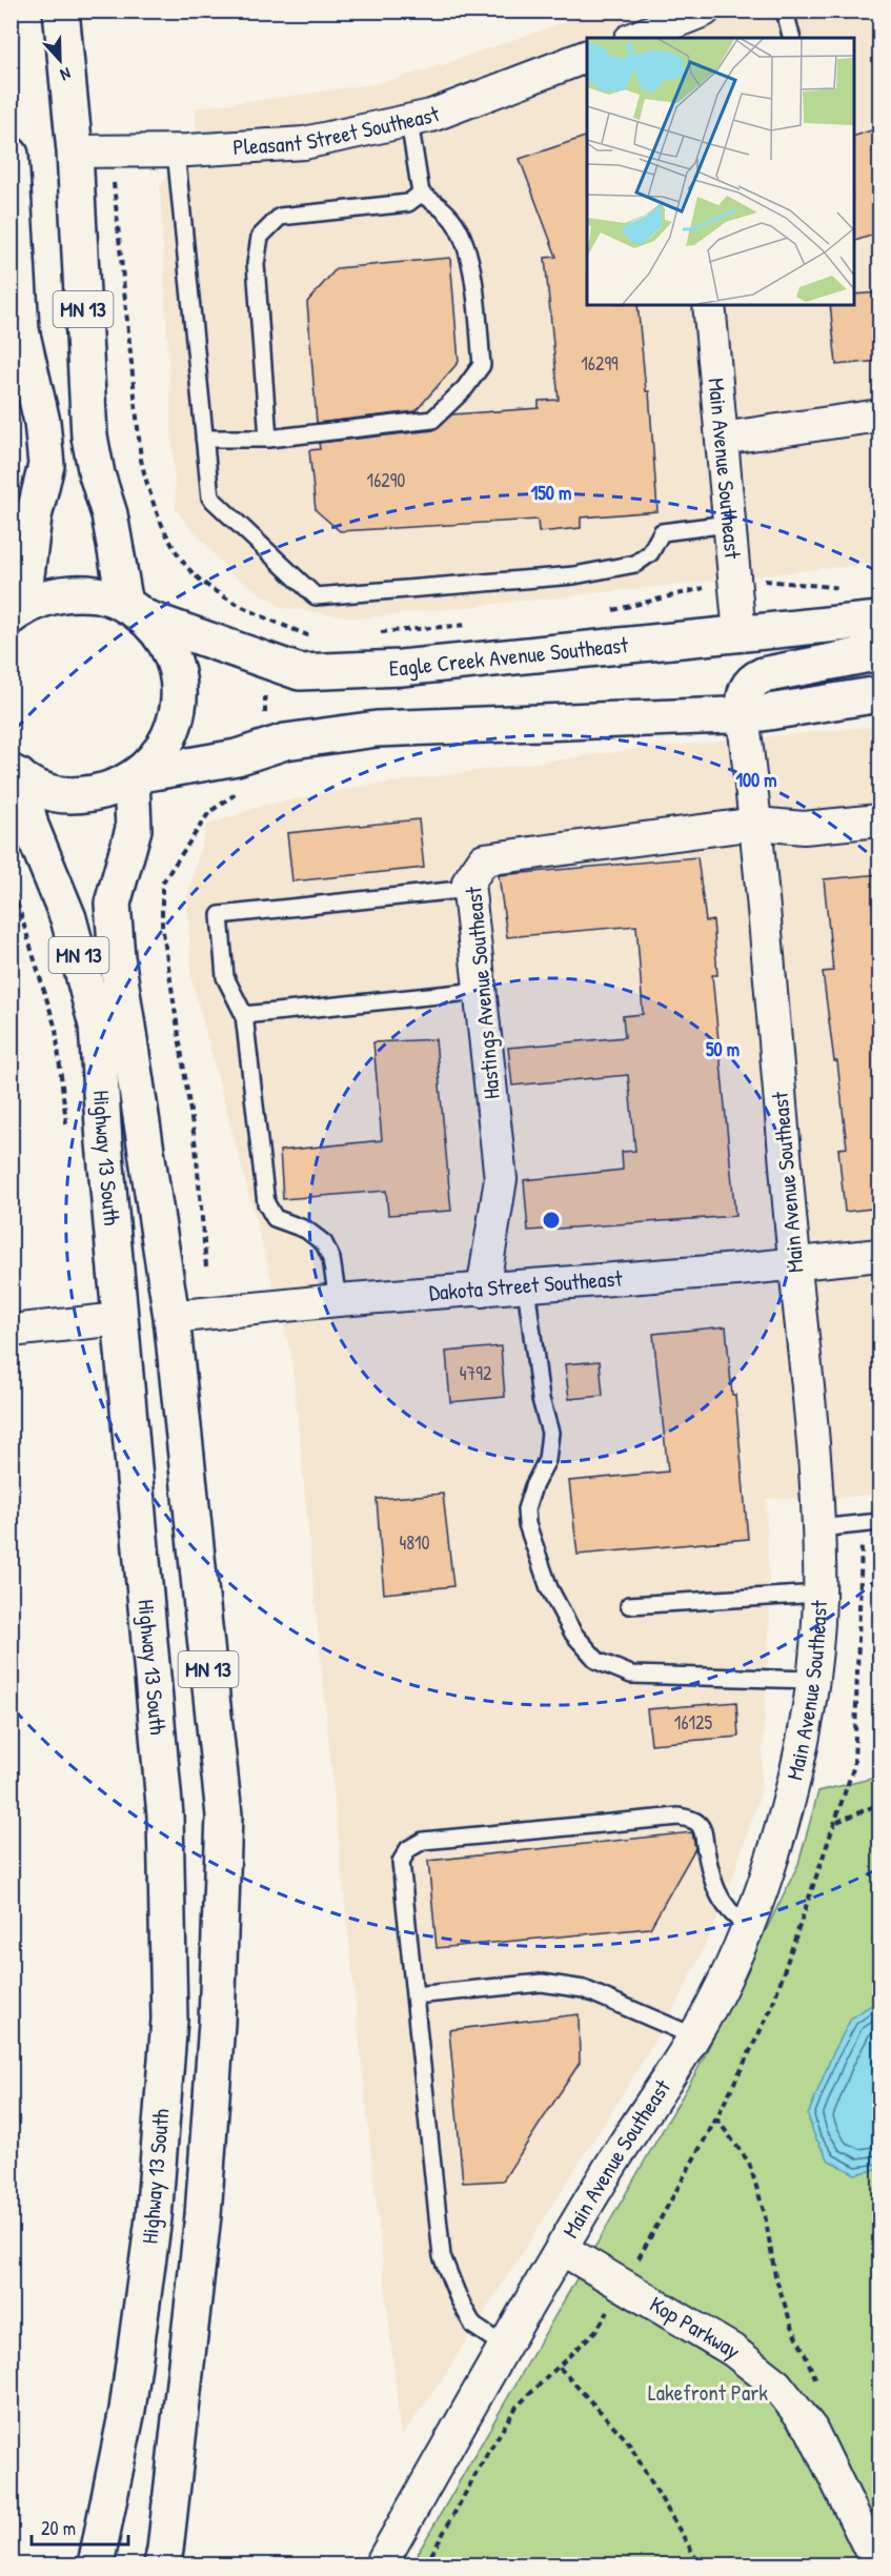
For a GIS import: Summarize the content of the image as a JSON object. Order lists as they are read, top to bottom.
{
  "streets": {
    "main road": ["MN 13", "Eagle Creek Avenue Southeast", "Highway 13 South"],
    "street": [
      "Pleasant Street Southeast",
      "Main Avenue Southeast",
      "Hastings Avenue Southeast",
      "Dakota Street Southeast",
      "Kop Parkway"
    ]
  },
  "crossings": [
    ["Pleasant Street Southeast", "MN 13"],
    ["MN 13", "Eagle Creek Avenue Southeast"],
    ["Main Avenue Southeast", "Eagle Creek Avenue Southeast"],
    ["Main Avenue Southeast", "Hastings Avenue Southeast"],
    ["Main Avenue Southeast", "Dakota Street Southeast"],
    ["Main Avenue Southeast", "Kop Parkway"],
    ["Hastings Avenue Southeast", "Dakota Street Southeast"],
    ["Highway 13 South", "Dakota Street Southeast"]
  ],
  "parks": ["Lakefront Park"],
  "house_numbers": [
    "16299",
    "16290",
    "4792",
    "4810",
    "16125"
  ],
  "scale_bar": "20 m",
  "north": "bottom",
  "rings": ["150 m", "100 m", "50 m"]
}
